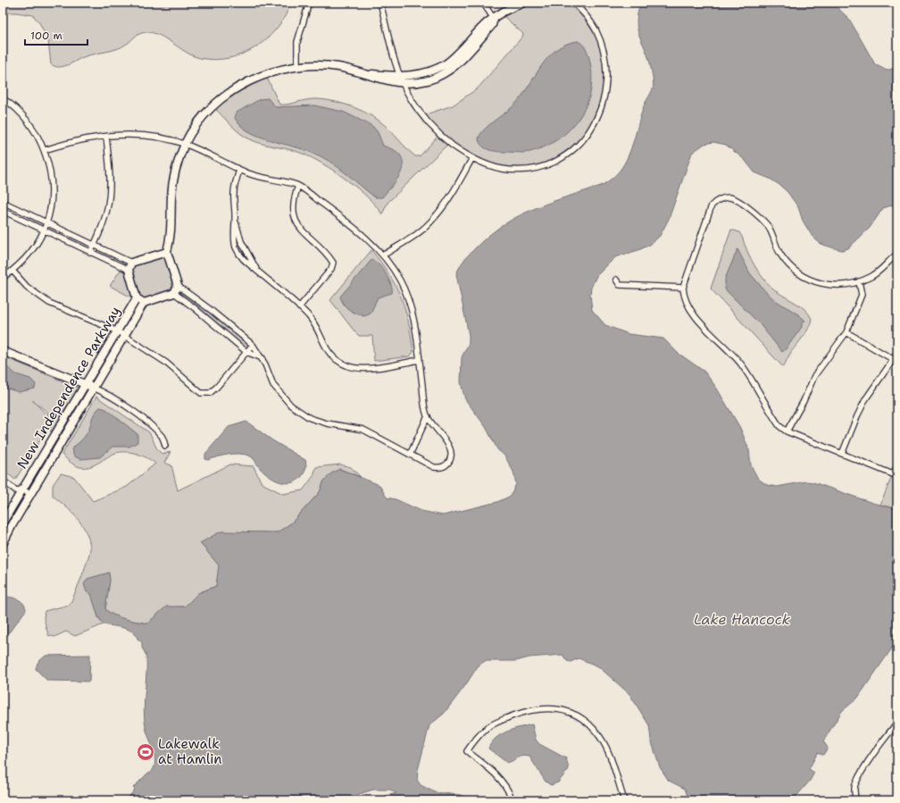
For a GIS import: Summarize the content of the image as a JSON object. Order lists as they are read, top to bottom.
{
  "streets": {
    "street": ["New Independence Parkway"]
  },
  "water": ["Lake Hancock"],
  "places": {
    "sports": ["Lakewalk at Hamlin"]
  },
  "scale_bar": "100 m"
}
